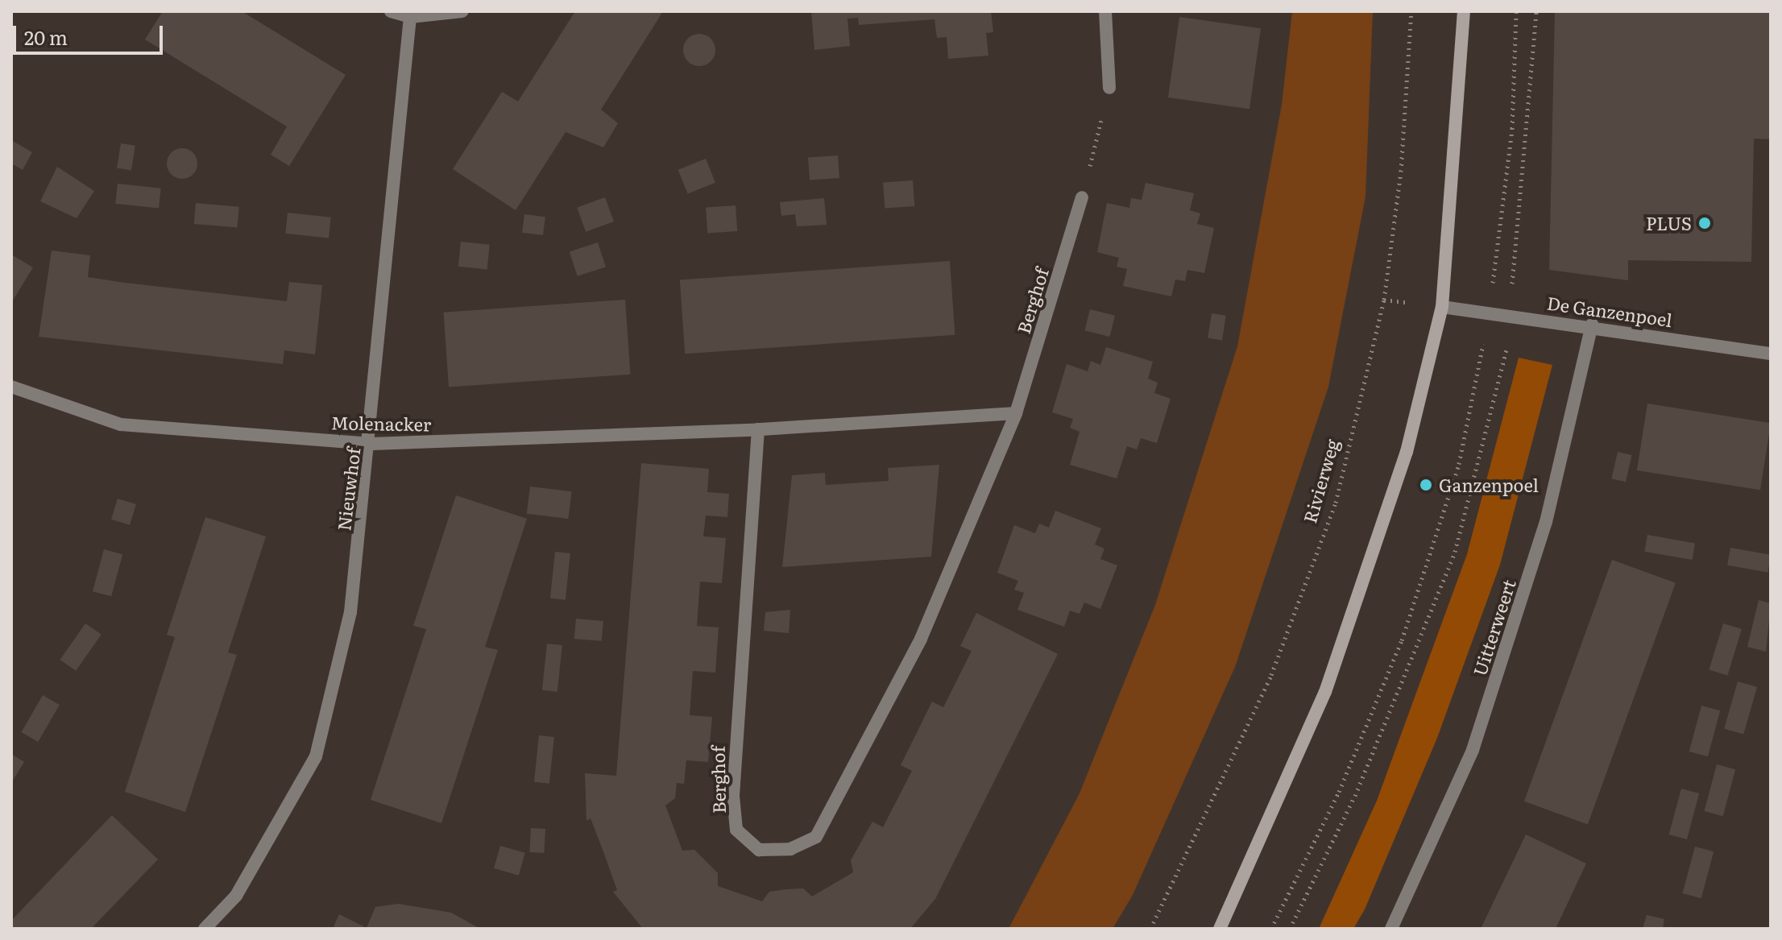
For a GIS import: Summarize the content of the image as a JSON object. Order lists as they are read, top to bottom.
{
  "streets": {
    "street": [
      "Berghof",
      "De Ganzenpoel",
      "Molenacker",
      "Nieuwhof",
      "Uitterweert"
    ],
    "path": ["Rivierweg"]
  },
  "crossings": [
    ["Berghof", "Molenacker"],
    ["De Ganzenpoel", "Uitterweert"],
    ["Molenacker", "Nieuwhof"]
  ],
  "places": ["PLUS", "Ganzenpoel"],
  "scale_bar": "20 m"
}
